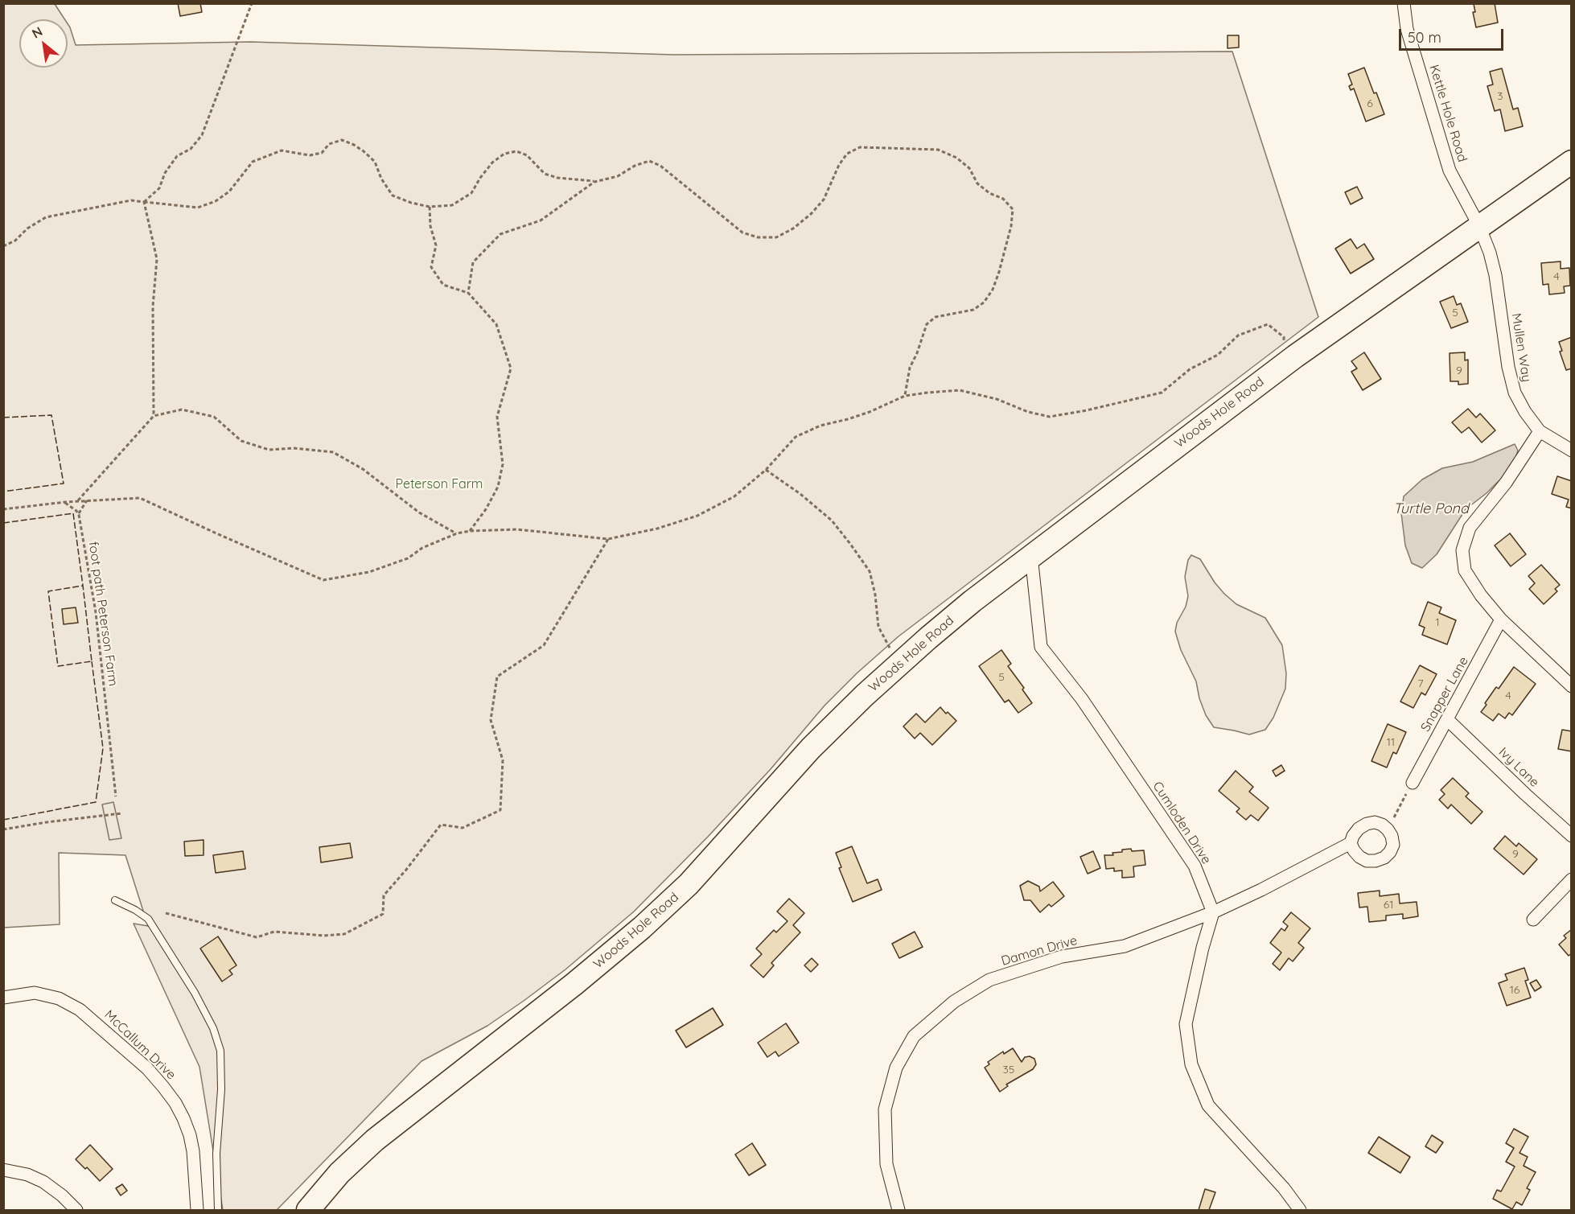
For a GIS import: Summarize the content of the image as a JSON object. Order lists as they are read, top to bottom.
{
  "streets": {
    "highway": ["Woods Hole Road"],
    "street": [
      "Kettle Hole Road",
      "Mullen Way",
      "Snapper Lane",
      "Ivy Lane",
      "Cumloden Drive",
      "Damon Drive",
      "McCallum Drive"
    ],
    "path": ["foot path Peterson Farm"]
  },
  "crossings": [
    ["Kettle Hole Road", "Mullen Way"],
    ["Kettle Hole Road", "Woods Hole Road"],
    ["Mullen Way", "Woods Hole Road"],
    ["Woods Hole Road", "Cumloden Drive"],
    ["Snapper Lane", "Ivy Lane"],
    ["Cumloden Drive", "Damon Drive"]
  ],
  "water": ["Turtle Pond"],
  "parks": ["Peterson Farm"],
  "house_numbers": [
    "3",
    "6",
    "4",
    "5",
    "9",
    "1",
    "5",
    "7",
    "4",
    "11",
    "9",
    "61",
    "16",
    "35"
  ],
  "scale_bar": "50 m",
  "north": "top left"
}
